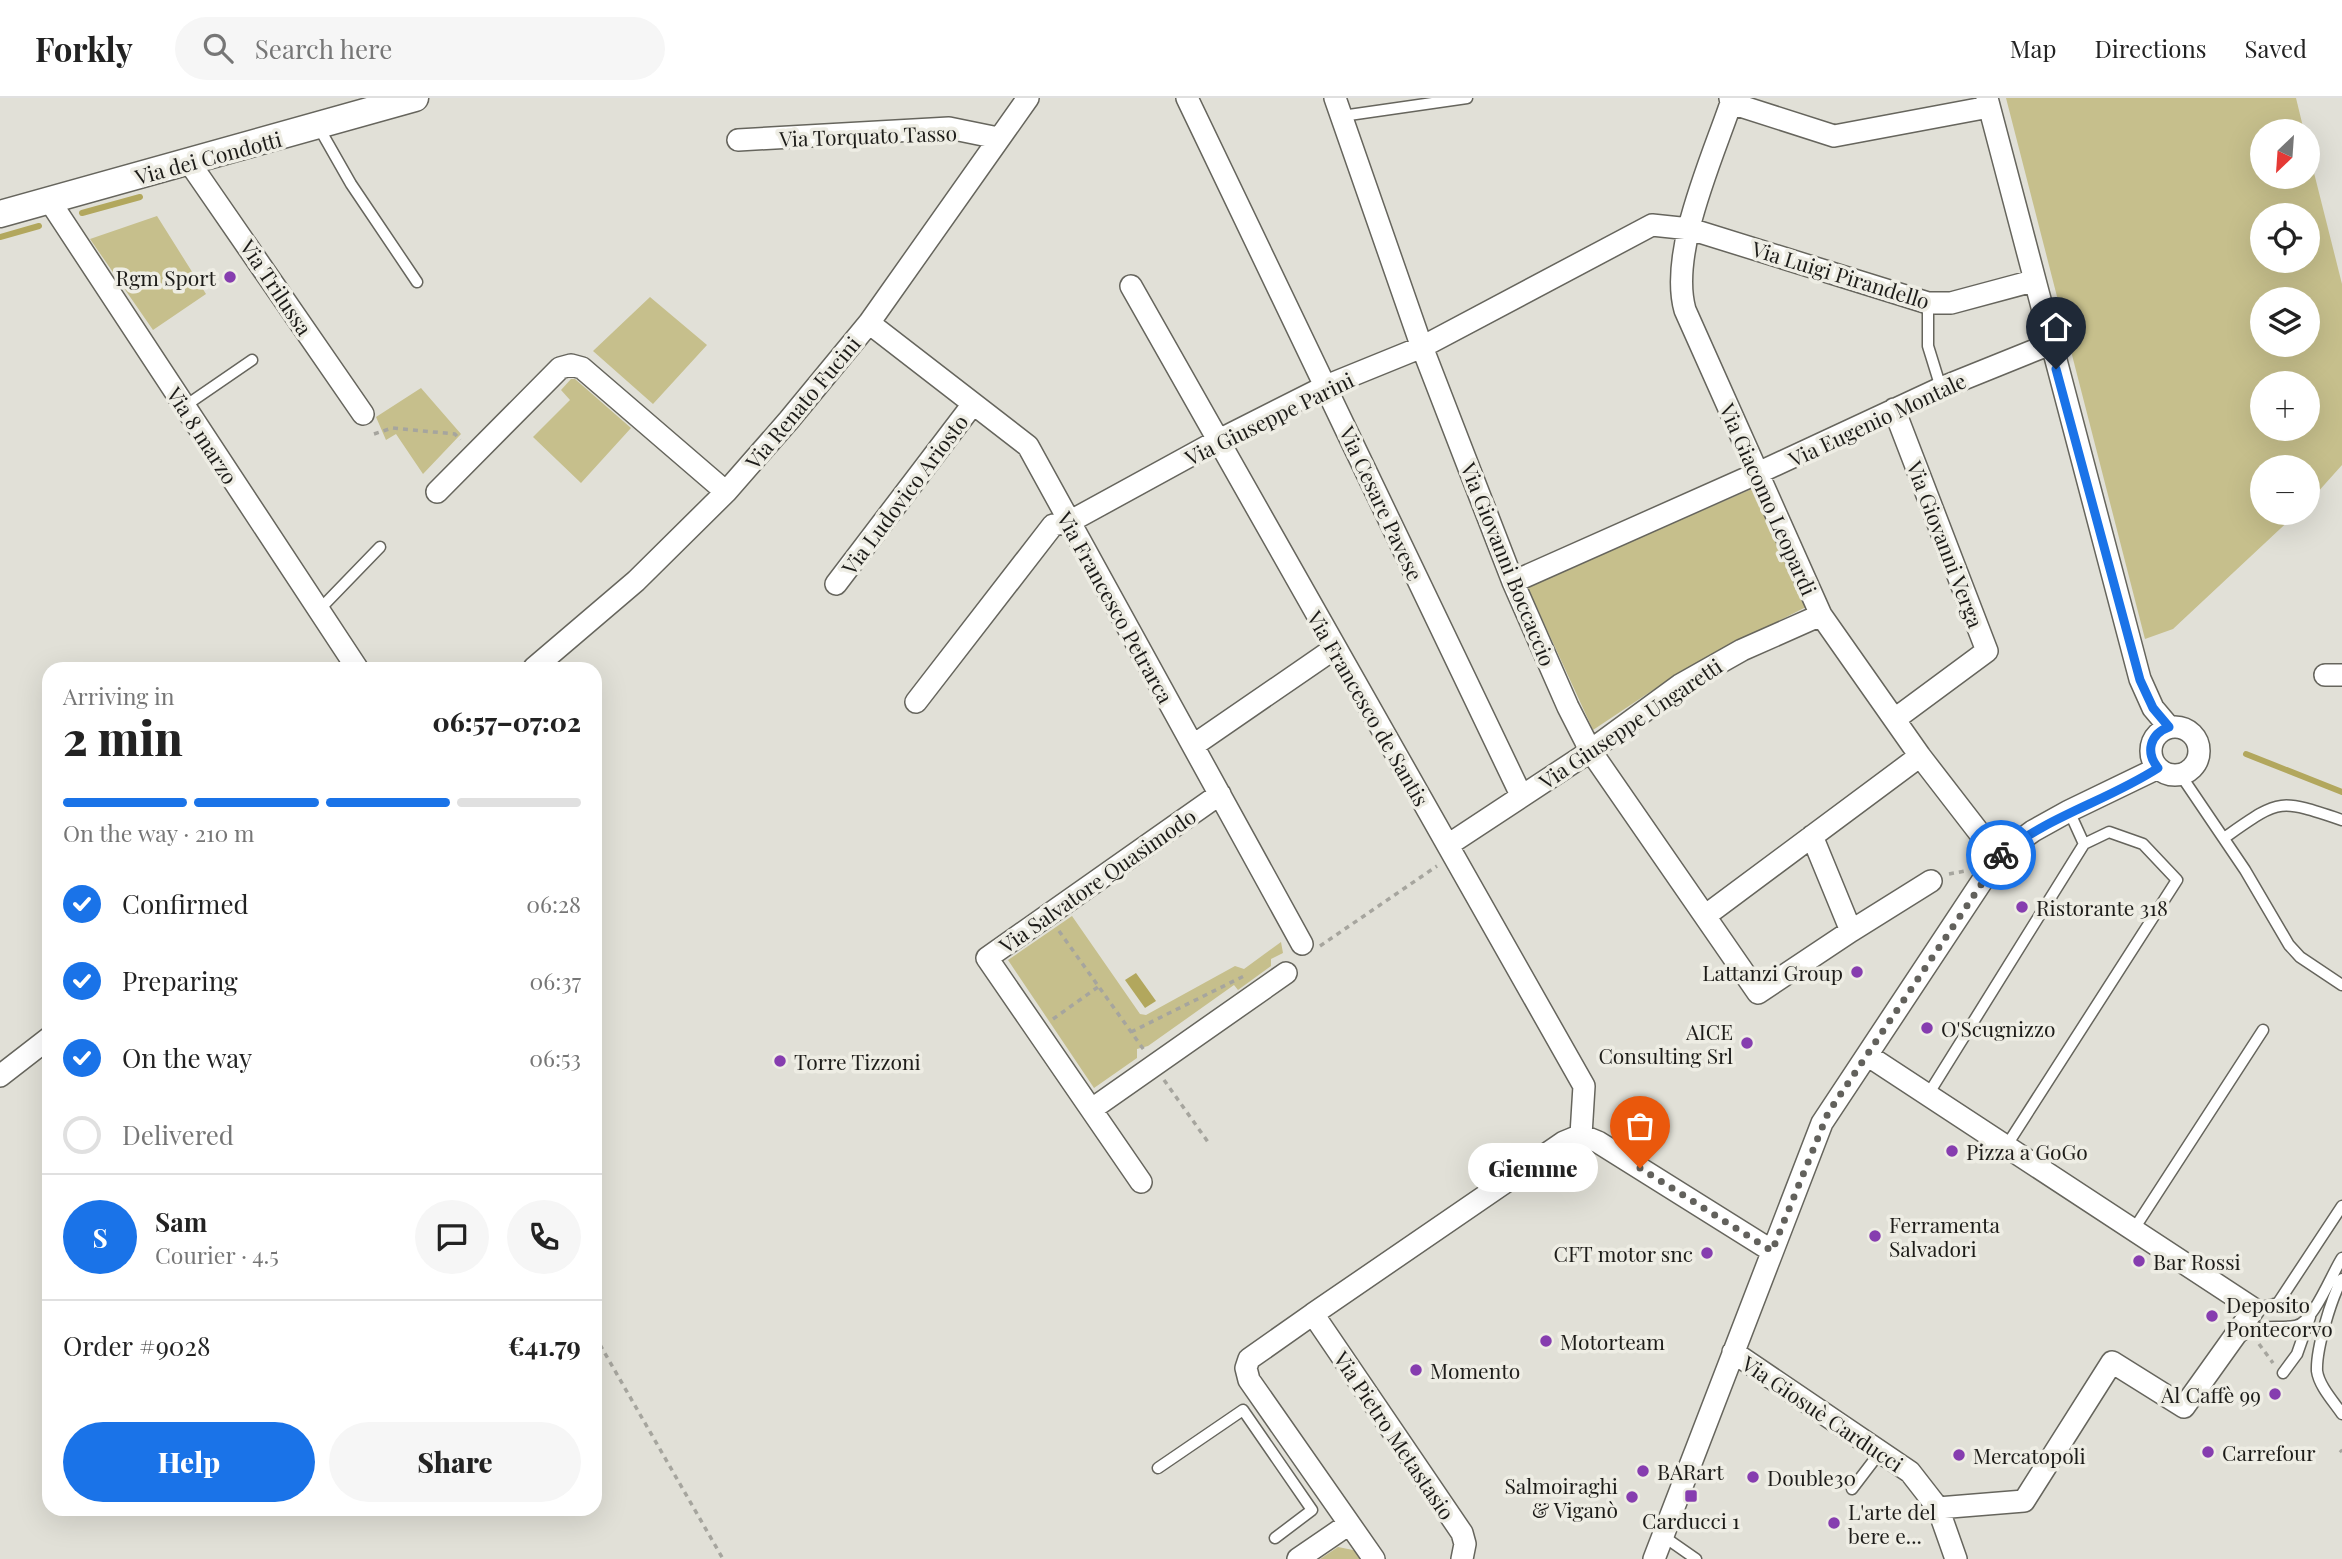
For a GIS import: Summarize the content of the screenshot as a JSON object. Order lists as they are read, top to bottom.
{
  "streets": {
    "street": [
      "Via Torquato Tasso",
      "Via dei Condotti",
      "Via Luigi Pirandello",
      "Via Trilussa",
      "Via Renato Fucini",
      "Via Giuseppe Parini",
      "Via Eugenio Montale",
      "Via 8 marzo",
      "Via Ludovico Ariosto",
      "Via Giacomo Leopardi",
      "Via Cesare Pavese",
      "Via Giovanni Verga",
      "Via Giovanni Boccaccio",
      "Via Francesco Petrarca",
      "Via Francesco de Santis",
      "Via Giuseppe Ungaretti",
      "Via Salvatore Quasimodo",
      "Via Giosuè Carducci",
      "Via Pietro Metastasio"
    ]
  },
  "crossings": [
    ["Via Torquato Tasso", "Via Renato Fucini"],
    ["Via dei Condotti", "Via Trilussa"],
    ["Via dei Condotti", "Via 8 marzo"],
    ["Via Luigi Pirandello", "Via Giuseppe Parini"],
    ["Via Luigi Pirandello", "Via Giacomo Leopardi"],
    ["Via Renato Fucini", "Via Francesco Petrarca"],
    ["Via Giuseppe Parini", "Via Giacomo Leopardi"],
    ["Via Giuseppe Parini", "Via Cesare Pavese"],
    ["Via Giuseppe Parini", "Via Giovanni Boccaccio"],
    ["Via Giuseppe Parini", "Via Francesco Petrarca"],
    ["Via Giuseppe Parini", "Via Francesco de Santis"],
    ["Via Eugenio Montale", "Via Giacomo Leopardi"],
    ["Via Eugenio Montale", "Via Giovanni Verga"],
    ["Via Eugenio Montale", "Via Giovanni Boccaccio"],
    ["Via Ludovico Ariosto", "Via Francesco Petrarca"],
    ["Via Giacomo Leopardi", "Via Giovanni Verga"],
    ["Via Giacomo Leopardi", "Via Giuseppe Ungaretti"],
    ["Via Giacomo Leopardi", "Via Giosuè Carducci"],
    ["Via Cesare Pavese", "Via Giuseppe Ungaretti"],
    ["Via Giovanni Boccaccio", "Via Giuseppe Ungaretti"],
    ["Via Francesco Petrarca", "Via Salvatore Quasimodo"],
    ["Via Francesco de Santis", "Via Giuseppe Ungaretti"]
  ],
  "places": {
    "other": [
      "Rgm Sport",
      "Ristorante 318",
      "Lattanzi Group",
      "O'Scugnizzo",
      "AICE Consulting Srl",
      "Torre Tizzoni",
      "Pizza a GoGo",
      "Giemme",
      "Ferramenta Salvadori",
      "CFT motor snc",
      "Bar Rossi",
      "Deposito Pontecorvo",
      "Motorteam",
      "Momento",
      "Al Caffè 99",
      "Carrefour",
      "Mercatopoli",
      "BARart",
      "Double30",
      "Salmoiraghi & Viganò",
      "L'arte del bere e..."
    ],
    "transit": ["Carducci 1"]
  },
  "north": "bottom left",
  "page": {
    "header": "Forkly",
    "search": "Search here",
    "nav": ["Map", "Directions", "Saved"],
    "map_buttons": ["+", "−"],
    "heading": ["2 min", "Arriving in", "06:57–07:02"],
    "panel": [
      "Sam",
      "Courier · 4.5",
      "Order #9028",
      "€41.79"
    ],
    "bar": "On the way · 210 m",
    "list": [
      ["Confirmed", "06:28"],
      ["Preparing", "06:37"],
      ["On the way", "06:53"],
      "Delivered"
    ],
    "bubble": "Giemme",
    "round": "S",
    "buttons": ["Help", "Share"]
  }
}
